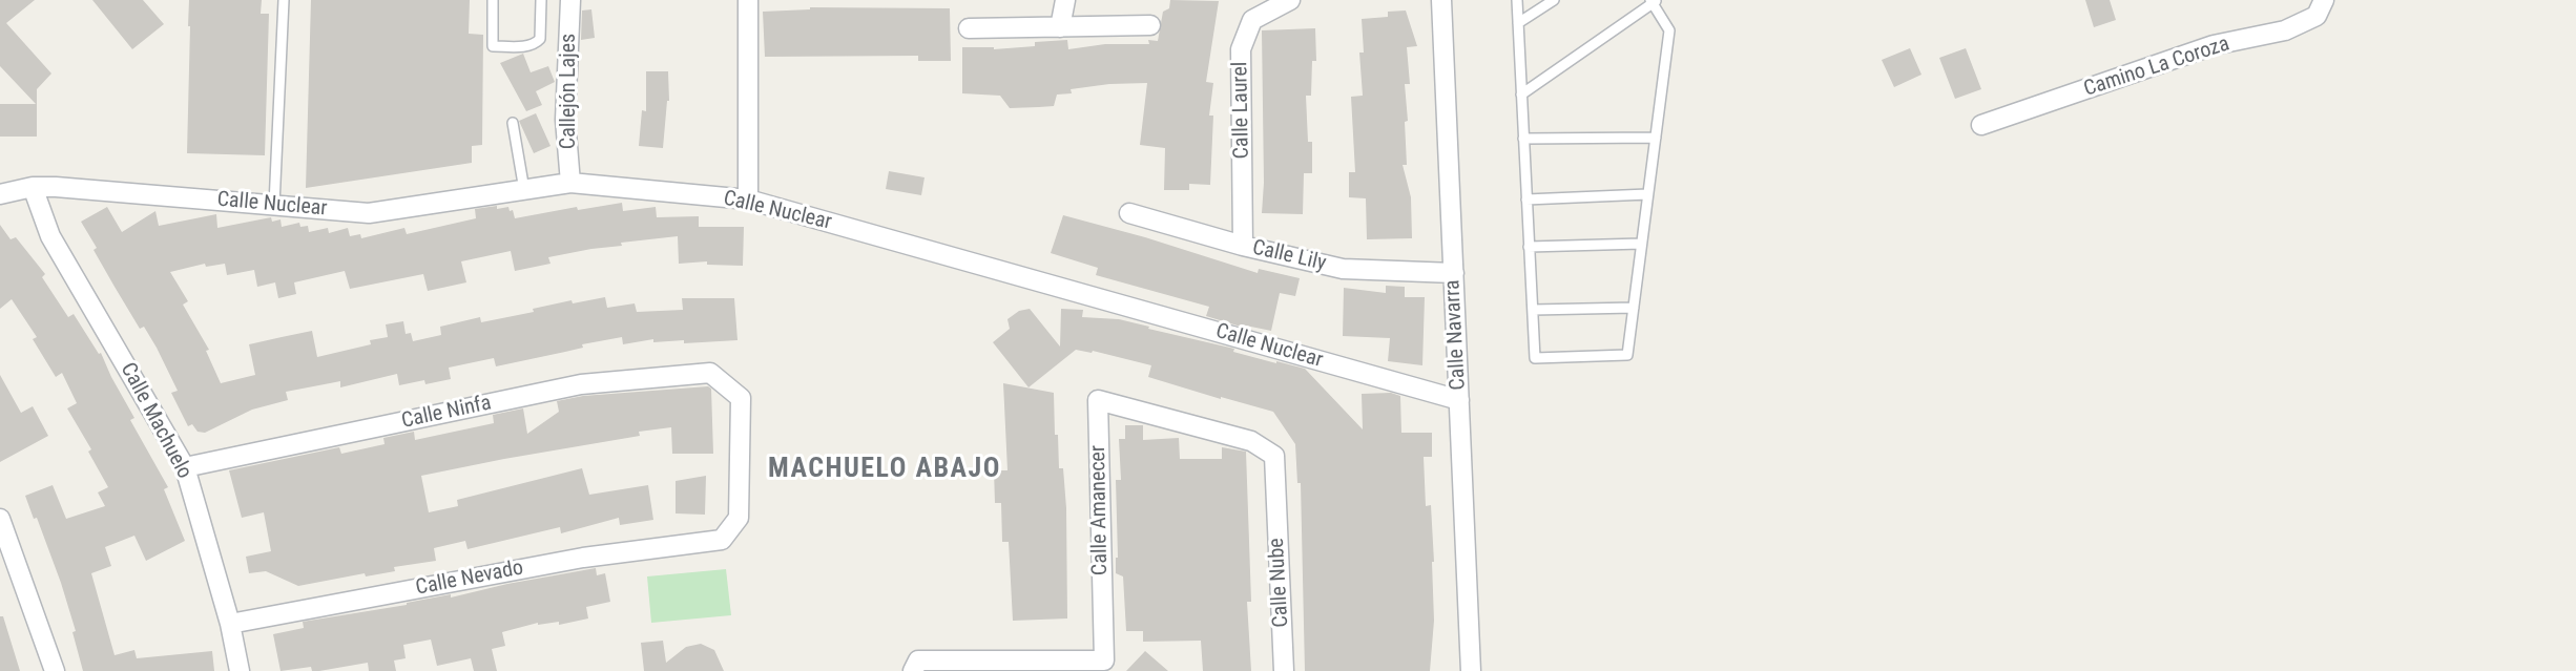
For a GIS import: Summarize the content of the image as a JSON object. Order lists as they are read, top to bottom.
{
  "streets": {
    "street": [
      "Camino La Coroza",
      "Callejón Lajes",
      "Calle Laurel",
      "Calle Nuclear",
      "Calle Lily",
      "Calle Navarra",
      "Calle Ninfa",
      "Calle Machuelo",
      "Calle Amanecer",
      "Calle Nevado",
      "Calle Nube"
    ]
  },
  "crossings": [
    ["Callejón Lajes", "Calle Nuclear"],
    ["Calle Laurel", "Calle Lily"],
    ["Calle Nuclear", "Calle Navarra"],
    ["Calle Nuclear", "Calle Machuelo"],
    ["Calle Lily", "Calle Navarra"],
    ["Calle Ninfa", "Calle Machuelo"],
    ["Calle Ninfa", "Calle Nevado"],
    ["Calle Machuelo", "Calle Nevado"],
    ["Calle Amanecer", "Calle Nube"]
  ],
  "districts": ["MACHUELO ABAJO"]
}
